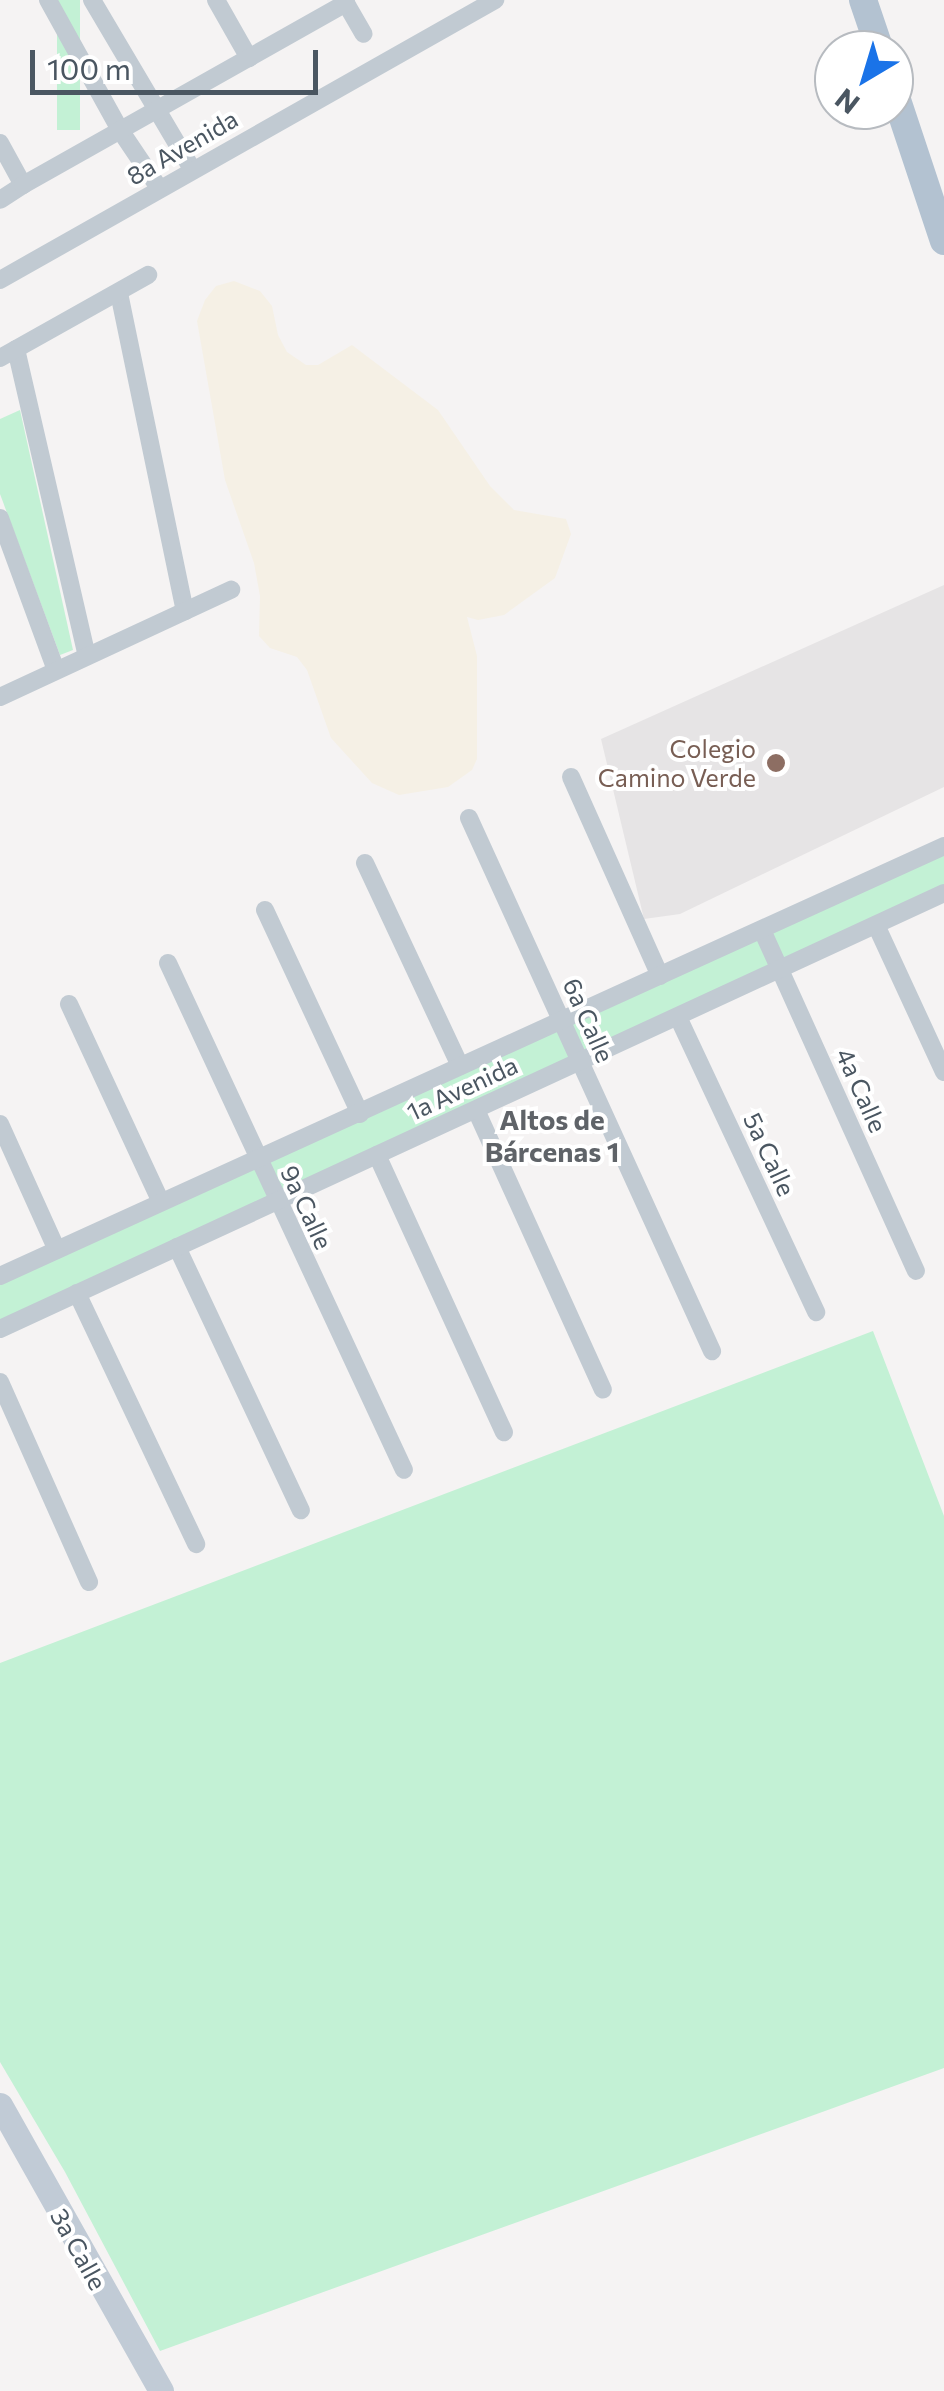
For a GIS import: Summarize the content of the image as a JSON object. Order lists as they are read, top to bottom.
{
  "streets": {
    "main road": ["3a Calle"],
    "street": [
      "8a Avenida",
      "6a Calle",
      "1a Avenida",
      "4a Calle",
      "5a Calle",
      "9a Calle"
    ]
  },
  "crossings": [
    ["6a Calle", "1a Avenida"],
    ["1a Avenida", "4a Calle"],
    ["1a Avenida", "5a Calle"],
    ["1a Avenida", "9a Calle"]
  ],
  "districts": ["Altos de Bárcenas 1"],
  "places": ["Colegio Camino Verde"],
  "scale_bar": "100 m",
  "north": "bottom left"
}
